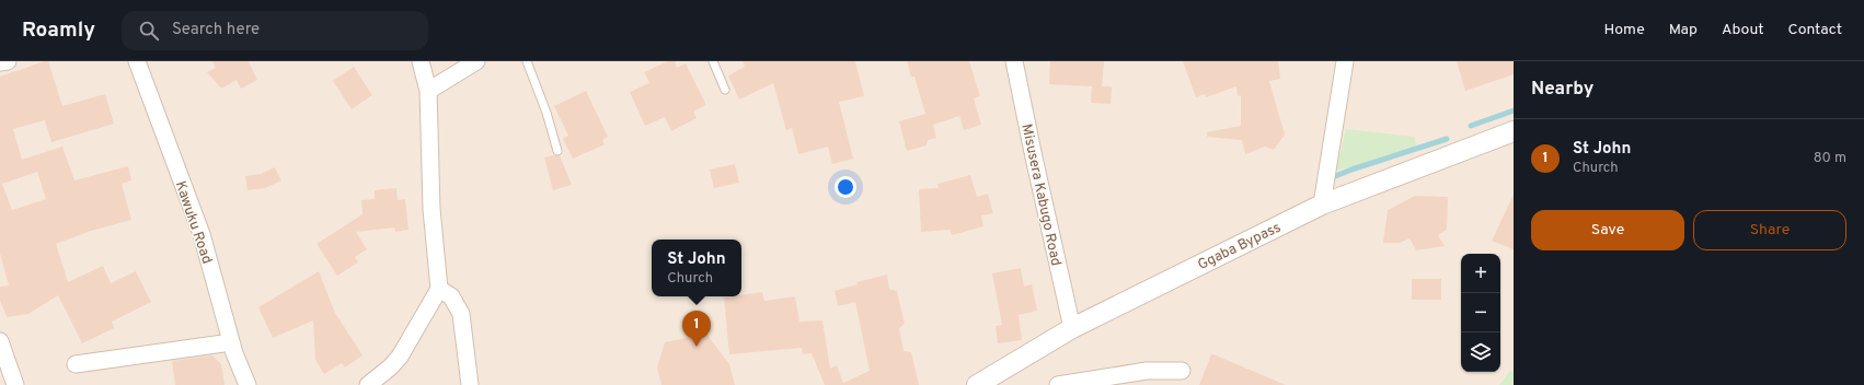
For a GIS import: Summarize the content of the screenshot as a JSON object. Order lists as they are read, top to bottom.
{
  "streets": {
    "street": ["Misusera Kabugo Road", "Kawuku Road", "Ggaba Bypass"]
  },
  "crossings": [
    ["Misusera Kabugo Road", "Ggaba Bypass"]
  ],
  "page": {
    "header": "Roamly",
    "search": "Search here",
    "nav": [
      "Home",
      "Map",
      "About",
      "Contact"
    ],
    "heading": "Nearby",
    "list": [
      {
        "mark": "1",
        "name": "St John",
        "note": "Church",
        "value": "80 m"
      }
    ],
    "buttons": ["Save", "Share"],
    "popup": ["St John", "Church"],
    "map_buttons": ["+", "−"],
    "pins": "1"
  }
}
